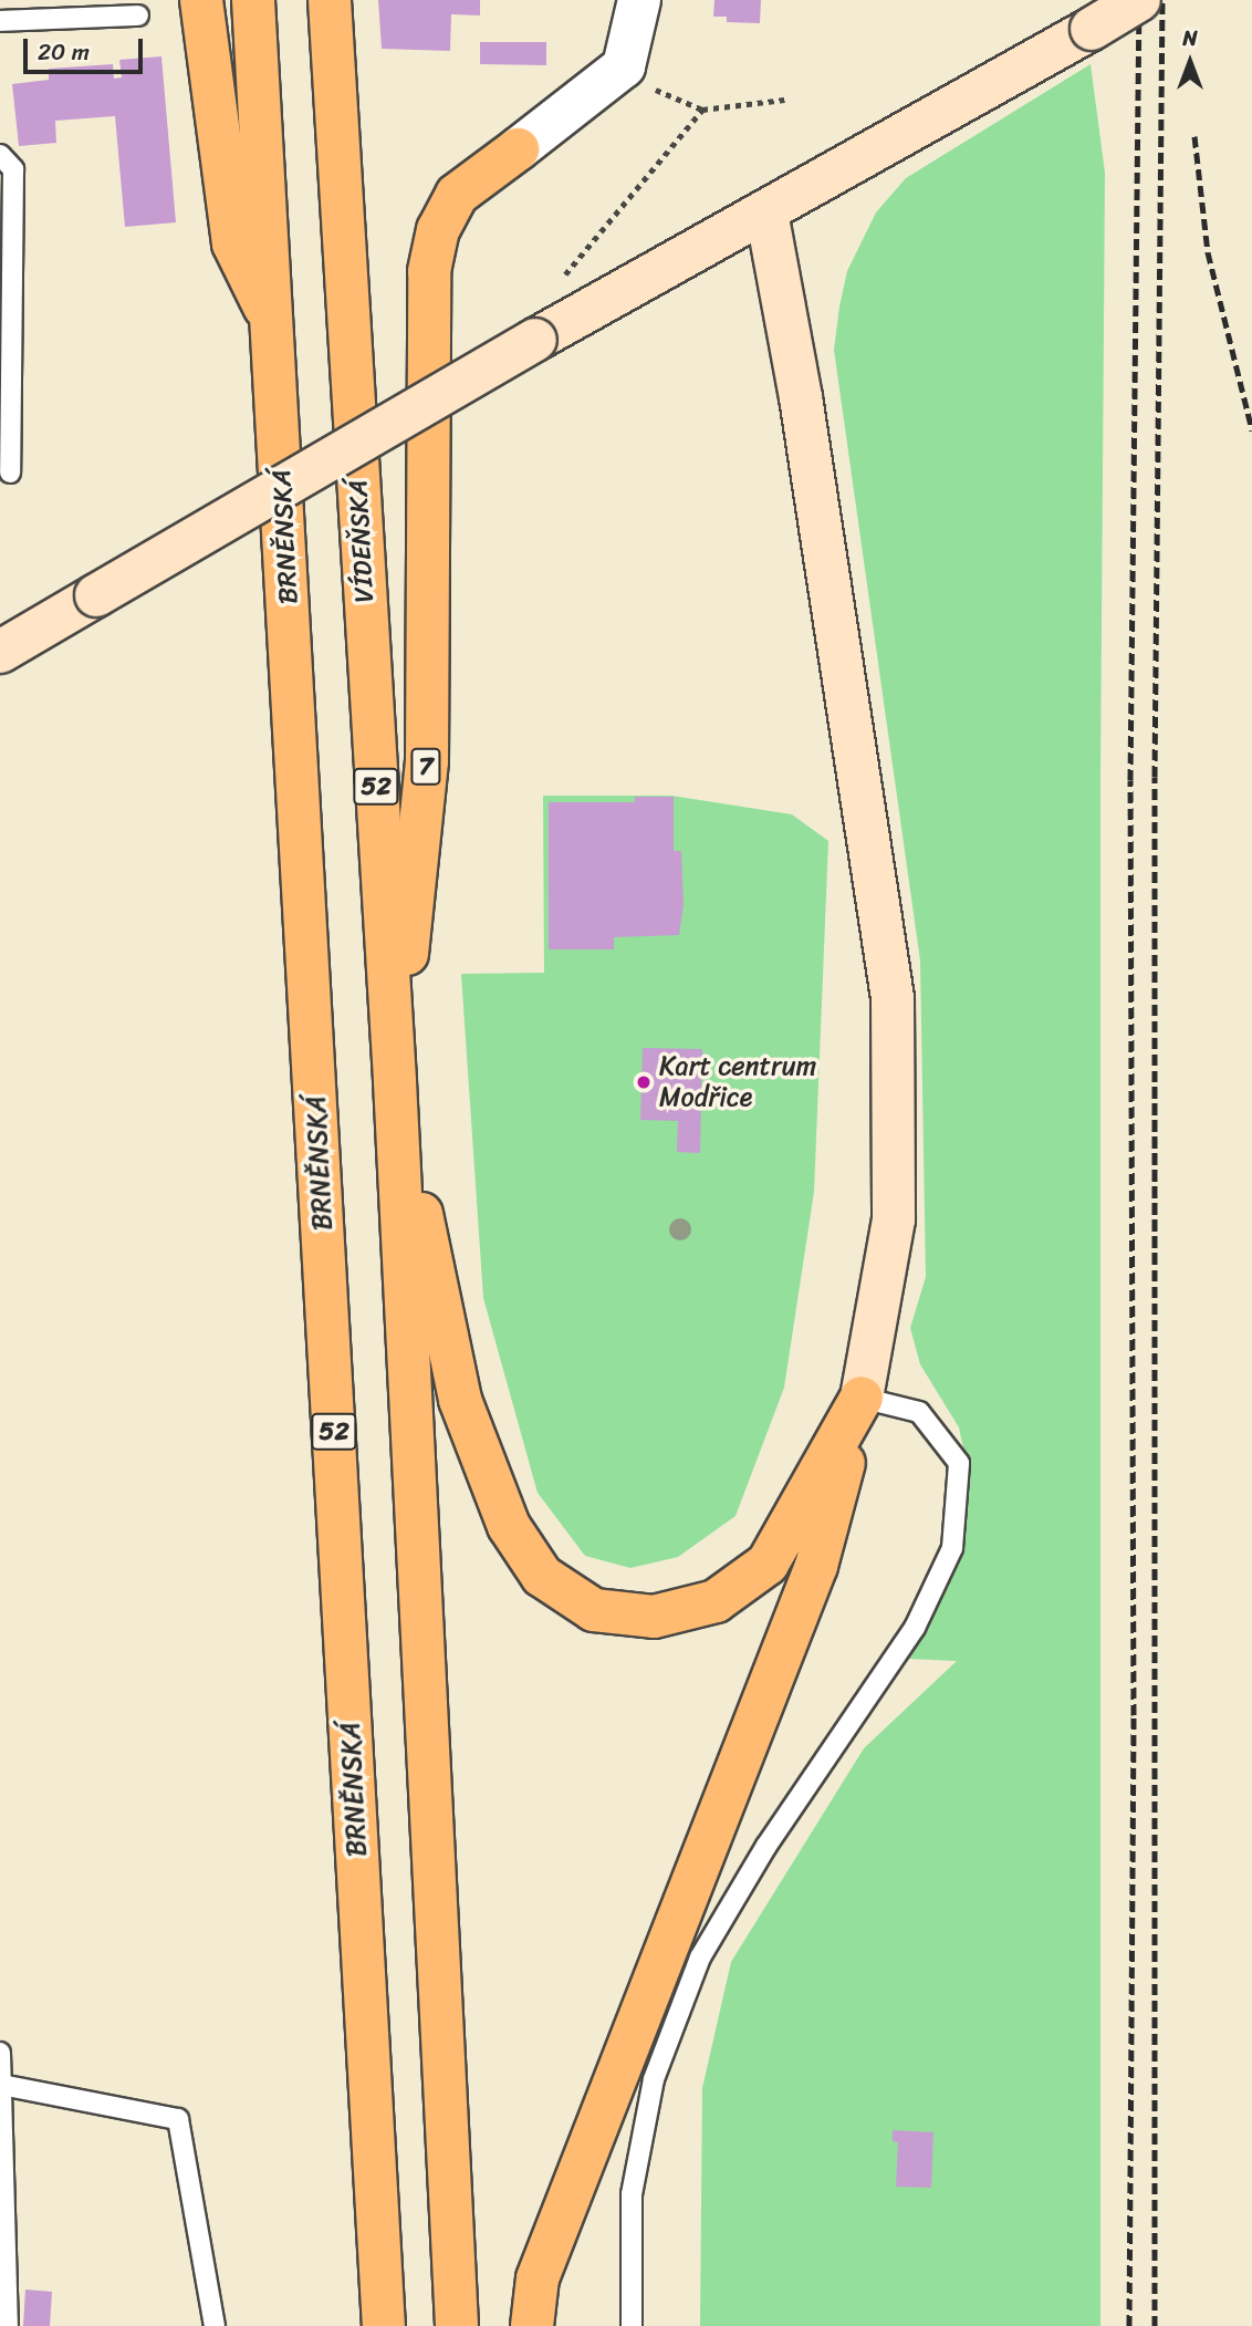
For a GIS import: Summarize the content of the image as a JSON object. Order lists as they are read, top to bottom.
{
  "streets": {
    "highway": [
      "BRNĚNSKÁ",
      "VÍDEŇSKÁ",
      "7",
      "52"
    ]
  },
  "crossings": [
    ["VÍDEŇSKÁ", "7"],
    ["VÍDEŇSKÁ", "52"],
    ["7", "52"]
  ],
  "places": ["Kart centrum Modřice"],
  "scale_bar": "20 m",
  "north": "top"
}
